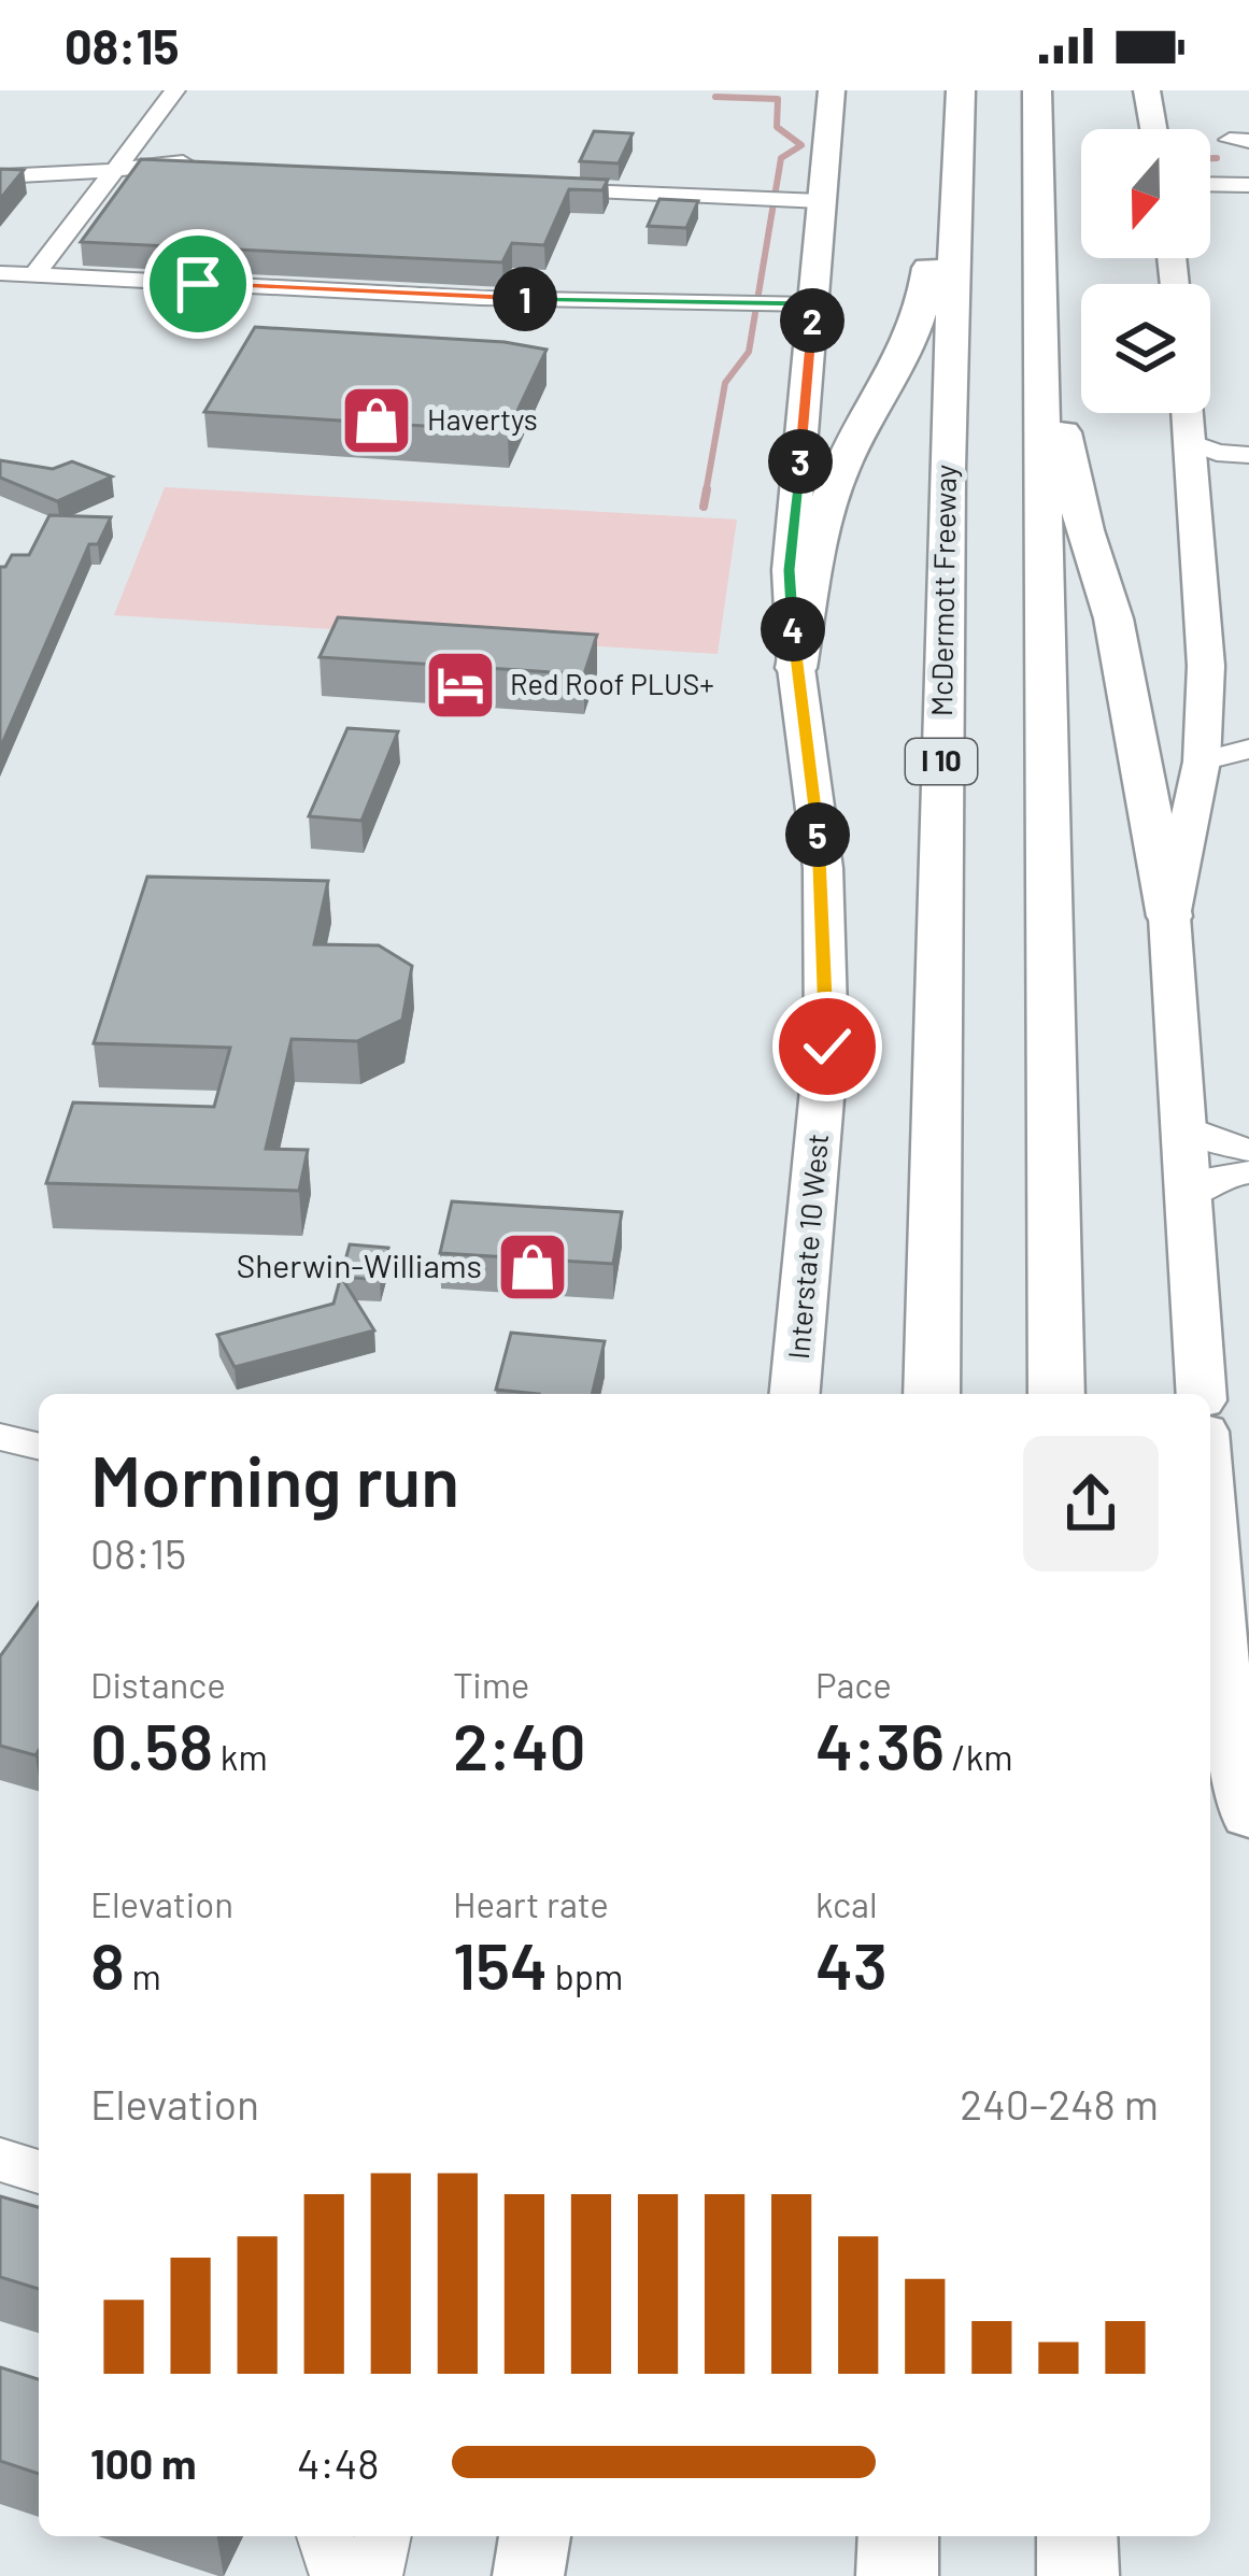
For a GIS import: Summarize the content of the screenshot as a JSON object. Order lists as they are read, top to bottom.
{
  "streets": {
    "highway": ["McDermott Freeway", "I 10"],
    "main road": ["Interstate 10 West"]
  },
  "places": {
    "shop": ["Havertys", "Sherwin-Williams"],
    "hotel": ["Red Roof PLUS+"]
  },
  "north": "bottom",
  "page": {
    "status": "08:15",
    "pins": [
      "1",
      "2",
      "3",
      "4",
      "5"
    ],
    "heading": ["Morning run", "08:15"],
    "stats": [
      ["Distance", "0.58 km"],
      ["Time", "2:40"],
      ["Pace", "4:36 /km"],
      ["Elevation", "8 m"],
      ["Heart rate", "154 bpm"],
      ["kcal", "43"]
    ],
    "chart": ["Elevation", "240–248 m"],
    "list": [
      {
        "name": "100 m",
        "note": "4:48"
      }
    ]
  }
}
